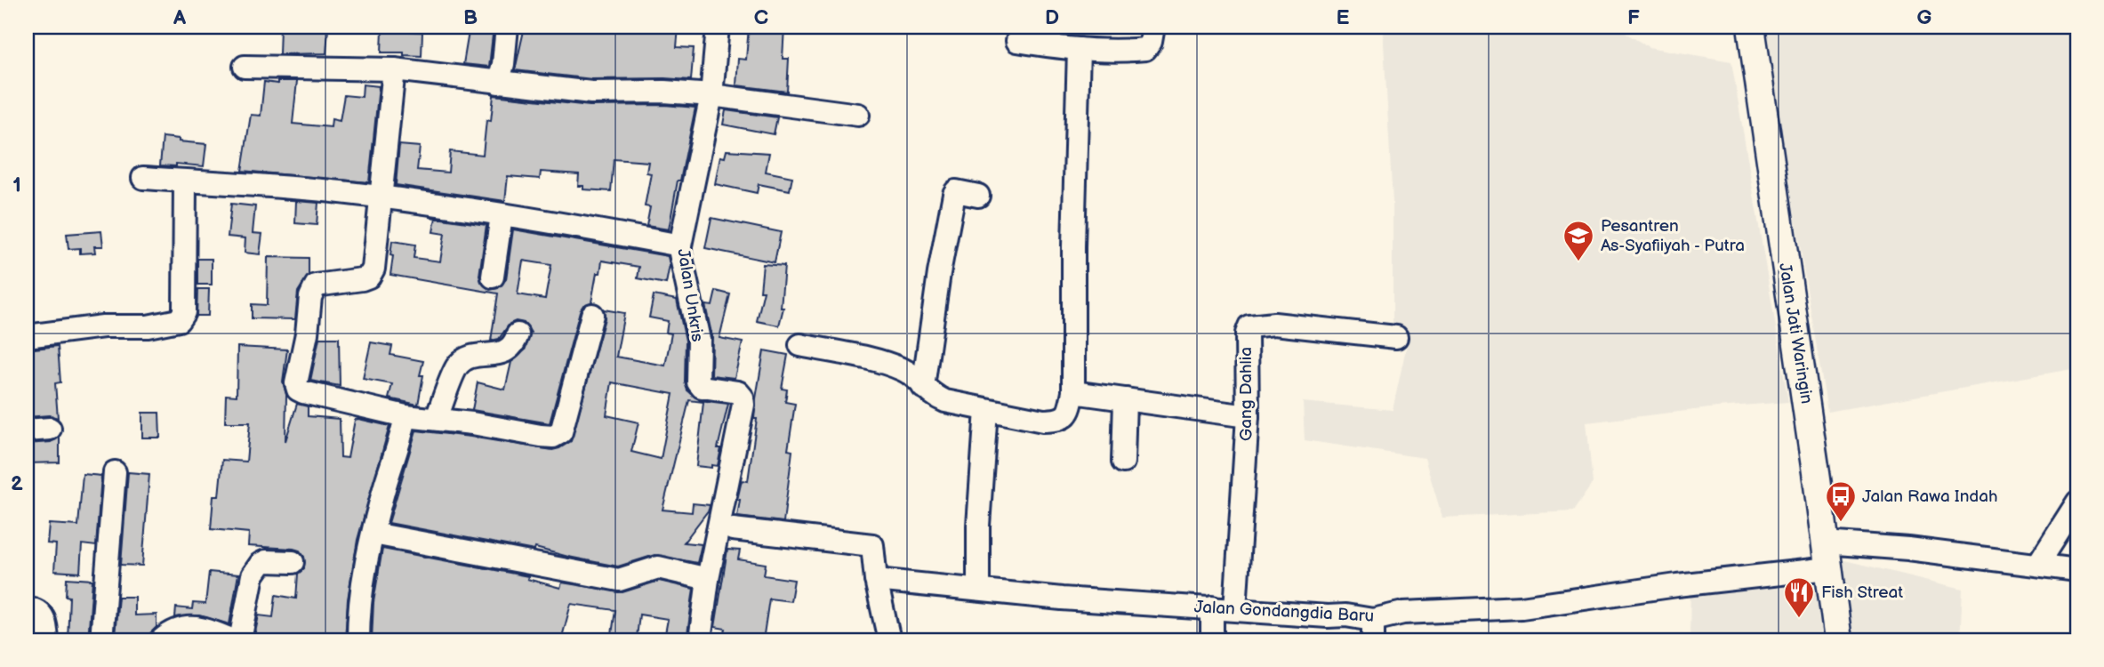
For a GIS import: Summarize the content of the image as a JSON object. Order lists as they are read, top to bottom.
{
  "streets": {
    "main road": ["Jalan Jati Waringin"],
    "street": ["Jalan Unkris", "Gang Dahlia", "Jalan Gondangdia Baru"]
  },
  "crossings": [
    ["Jalan Jati Waringin", "Jalan Gondangdia Baru"],
    ["Gang Dahlia", "Jalan Gondangdia Baru"]
  ],
  "places": {
    "school or university": ["Pesantren As-Syafiiyah - Putra"],
    "bus stop": ["Jalan Rawa Indah"],
    "restaurant": ["Fish Streat"]
  },
  "grid": {
    "columns": [
      "A",
      "B",
      "C",
      "D",
      "E",
      "F",
      "G"
    ],
    "rows": ["1", "2"]
  }
}
